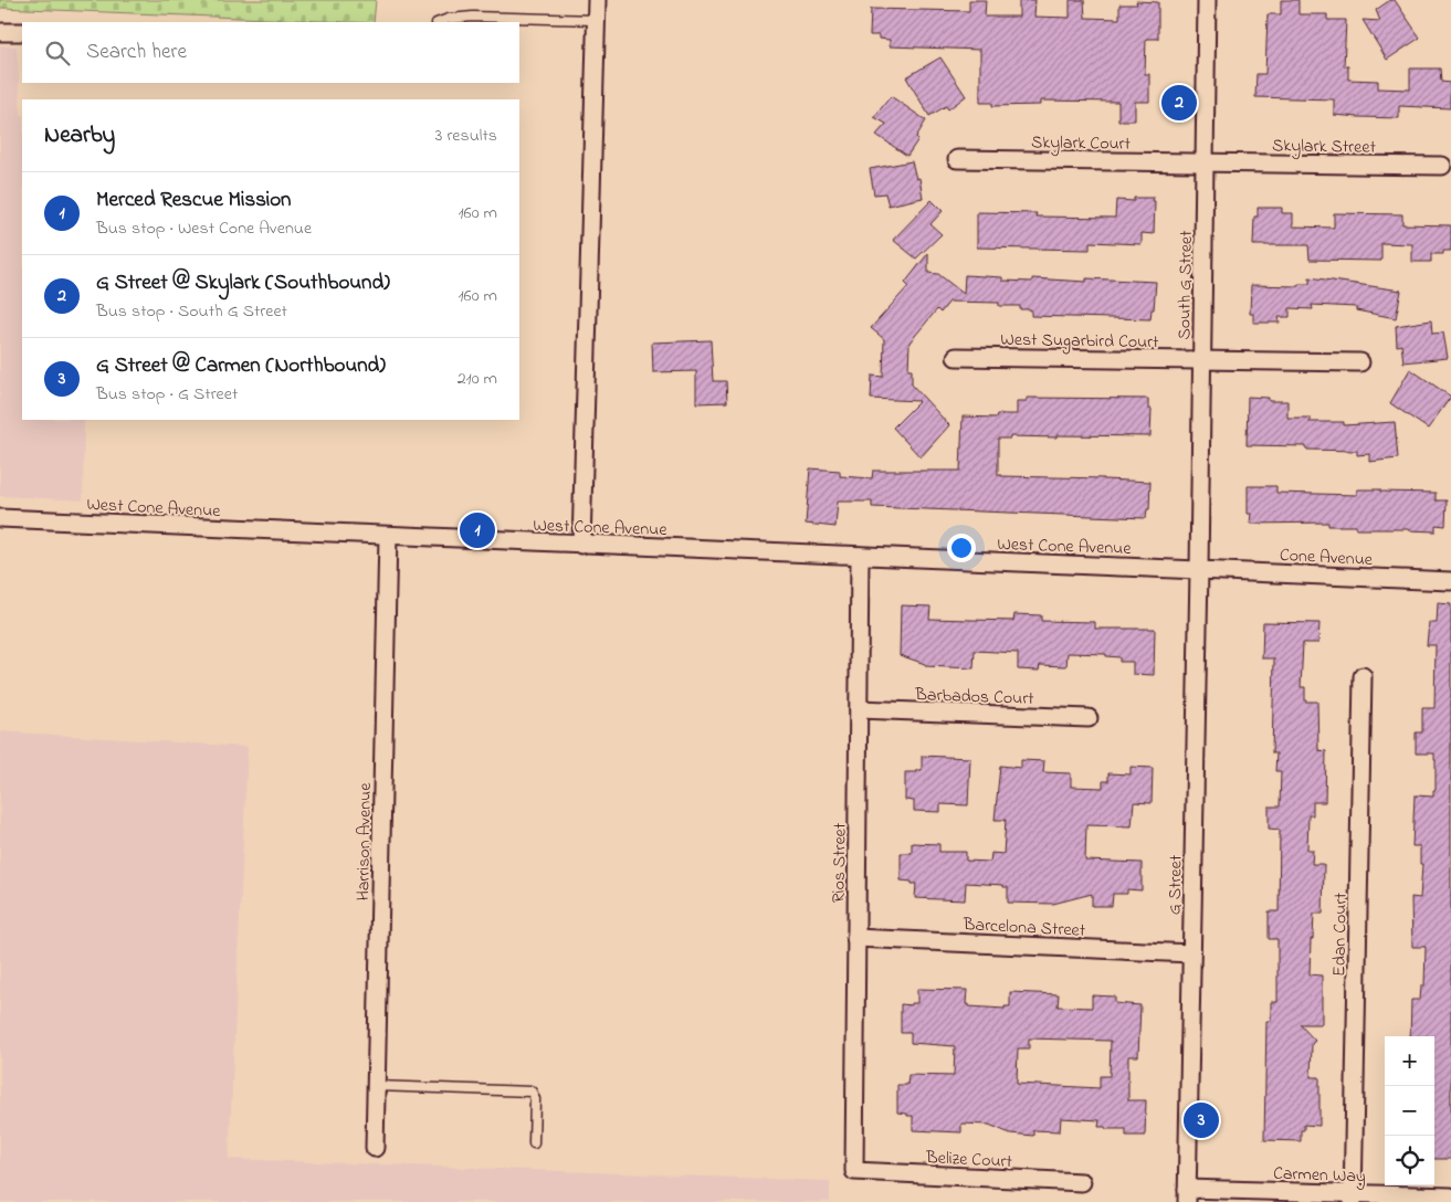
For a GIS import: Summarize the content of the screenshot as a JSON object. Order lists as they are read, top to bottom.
{
  "streets": {
    "street": [
      "Skylark Court",
      "Skylark Street",
      "South G Street",
      "West Sugarbird Court",
      "West Cone Avenue",
      "Cone Avenue",
      "Barbados Court",
      "Harrison Avenue",
      "Rios Street",
      "G Street",
      "Barcelona Street",
      "Edan Court",
      "Belize Court",
      "Carmen Way"
    ]
  },
  "crossings": [
    ["Skylark Court", "Skylark Street"],
    ["Skylark Court", "South G Street"],
    ["Skylark Street", "South G Street"],
    ["South G Street", "West Sugarbird Court"],
    ["South G Street", "West Cone Avenue"],
    ["South G Street", "Cone Avenue"],
    ["South G Street", "G Street"],
    ["West Cone Avenue", "Cone Avenue"],
    ["West Cone Avenue", "Harrison Avenue"],
    ["West Cone Avenue", "Rios Street"],
    ["West Cone Avenue", "G Street"],
    ["Cone Avenue", "G Street"],
    ["Barbados Court", "Rios Street"],
    ["Rios Street", "Barcelona Street"],
    ["Rios Street", "Belize Court"],
    ["G Street", "Barcelona Street"],
    ["G Street", "Carmen Way"],
    ["Edan Court", "Carmen Way"]
  ],
  "page": {
    "search": "Search here",
    "pins": ["2", "1", "3"],
    "heading": ["Nearby", "3 results"],
    "list": [
      {
        "mark": "1",
        "name": "Merced Rescue Mission",
        "note": "Bus stop · West Cone Avenue",
        "value": "160 m"
      },
      {
        "mark": "2",
        "name": "G Street @ Skylark (Southbound)",
        "note": "Bus stop · South G Street",
        "value": "160 m"
      },
      {
        "mark": "3",
        "name": "G Street @ Carmen (Northbound)",
        "note": "Bus stop · G Street",
        "value": "210 m"
      }
    ],
    "map_buttons": ["+", "−"]
  }
}
